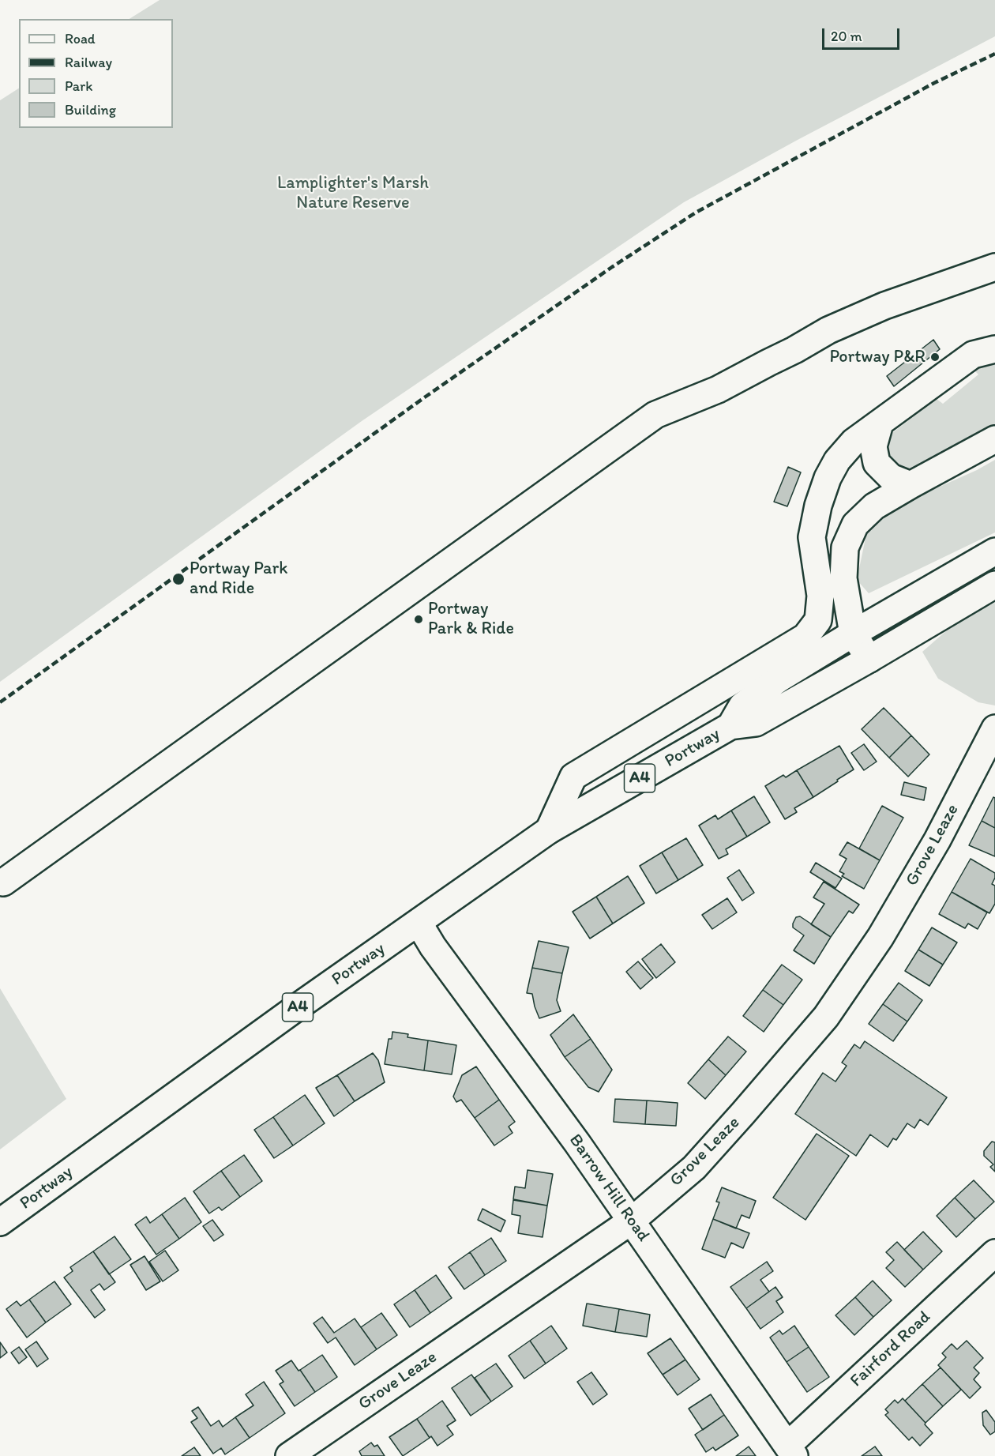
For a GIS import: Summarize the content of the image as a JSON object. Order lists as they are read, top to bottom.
{
  "streets": {
    "main road": [
      "Portway",
      "A4",
      "Grove Leaze",
      "Barrow Hill Road",
      "Fairford Road"
    ]
  },
  "crossings": [
    ["Portway", "Barrow Hill Road"],
    ["Grove Leaze", "Barrow Hill Road"],
    ["Barrow Hill Road", "Fairford Road"]
  ],
  "parks": ["Lamplighter's Marsh Nature Reserve"],
  "places": ["Portway P&R", "Portway Park and Ride", "Portway Park & Ride"],
  "legend": [
    "Road",
    "Railway",
    "Park",
    "Building"
  ],
  "scale_bar": "20 m"
}
